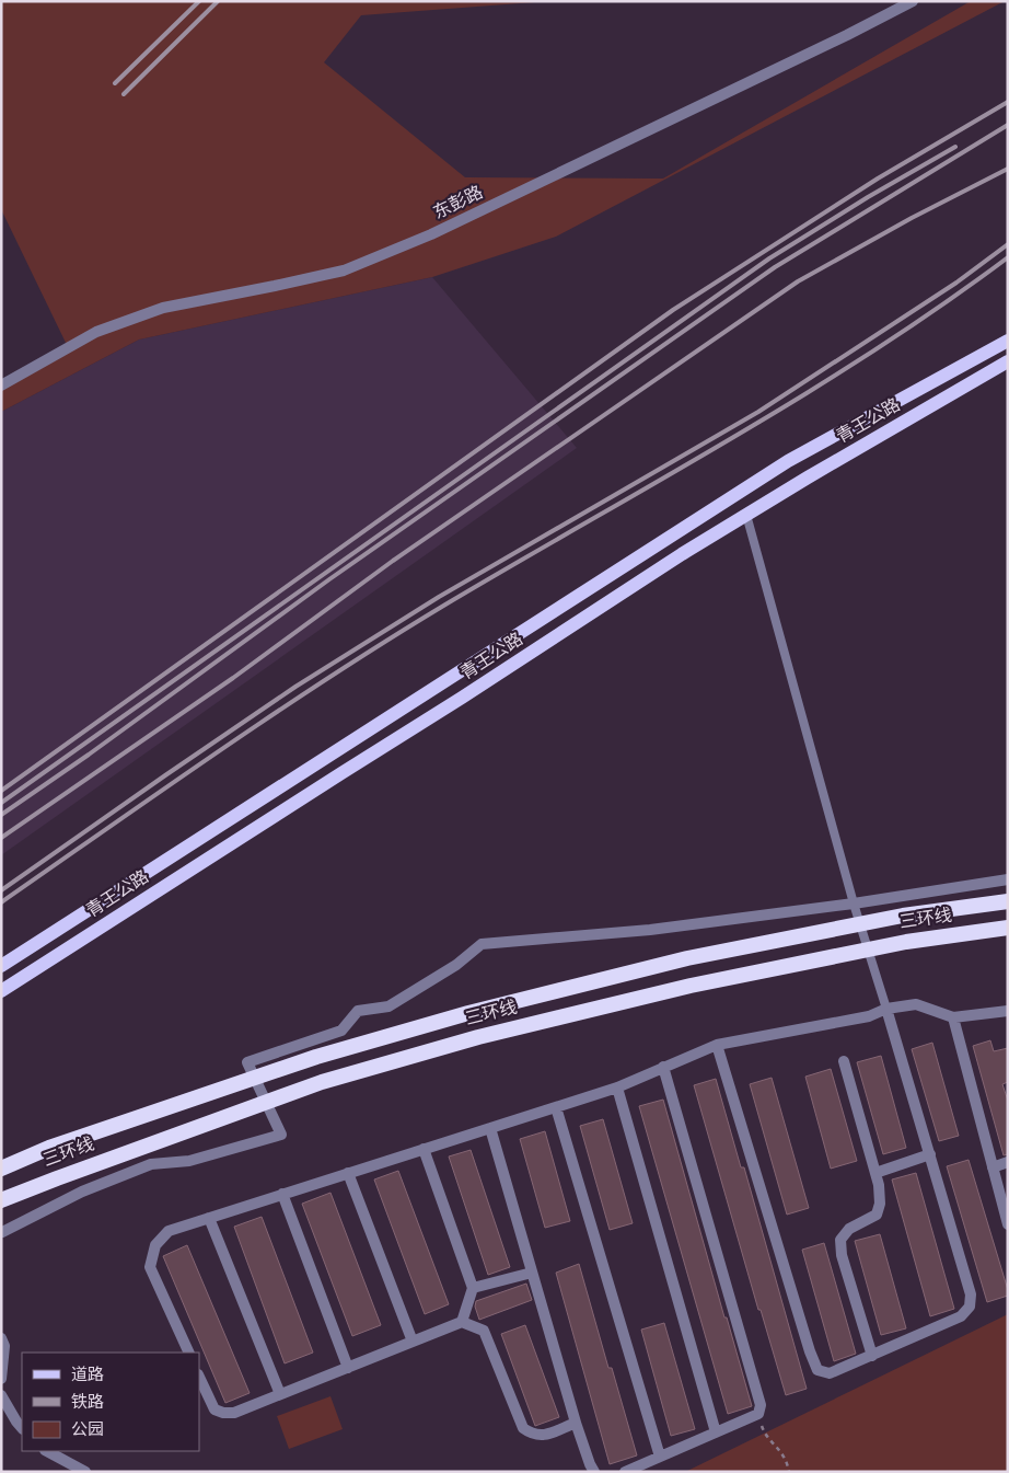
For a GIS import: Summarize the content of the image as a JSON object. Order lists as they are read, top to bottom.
{
  "streets": {
    "highway": ["三环线"],
    "main road": ["青王公路"],
    "street": ["东彭路"]
  },
  "legend": ["道路", "铁路", "公园"]
}
